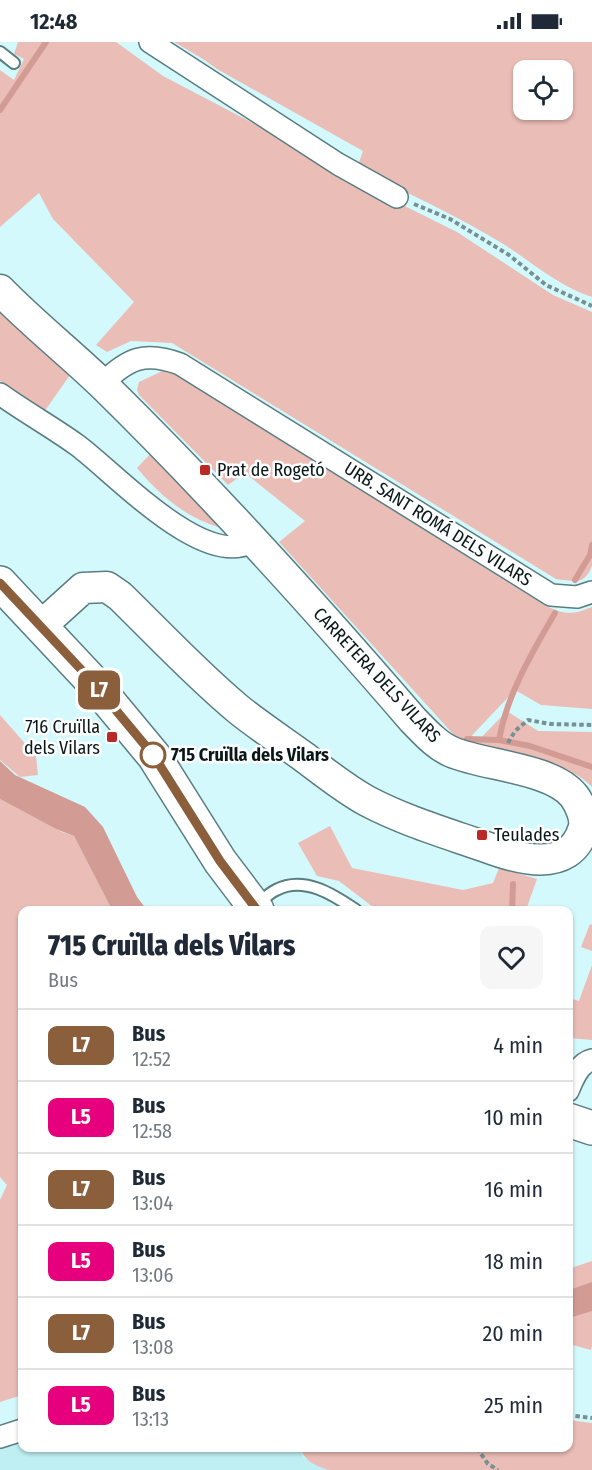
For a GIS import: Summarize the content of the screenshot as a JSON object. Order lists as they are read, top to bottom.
{
  "streets": {
    "street": ["URB. SANT ROMÁ DELS VILARS", "CARRETERA DELS VILARS"]
  },
  "crossings": [
    ["URB. SANT ROMÁ DELS VILARS", "CARRETERA DELS VILARS"]
  ],
  "places": {
    "transit": ["Prat de Rogetó", "716 Cruïlla dels Vilars", "Teulades"],
    "other": ["715 Cruïlla dels Vilars"]
  },
  "lines": ["bus line L7"],
  "page": {
    "status": "12:48",
    "on_map": "L7",
    "heading": ["715 Cruïlla dels Vilars", "Bus"],
    "list": [
      {
        "mark": "L7",
        "name": "Bus",
        "note": "12:52",
        "value": "4 min"
      },
      {
        "mark": "L5",
        "name": "Bus",
        "note": "12:58",
        "value": "10 min"
      },
      {
        "mark": "L7",
        "name": "Bus",
        "note": "13:04",
        "value": "16 min"
      },
      {
        "mark": "L5",
        "name": "Bus",
        "note": "13:06",
        "value": "18 min"
      },
      {
        "mark": "L7",
        "name": "Bus",
        "note": "13:08",
        "value": "20 min"
      },
      {
        "mark": "L5",
        "name": "Bus",
        "note": "13:13",
        "value": "25 min"
      }
    ]
  }
}
